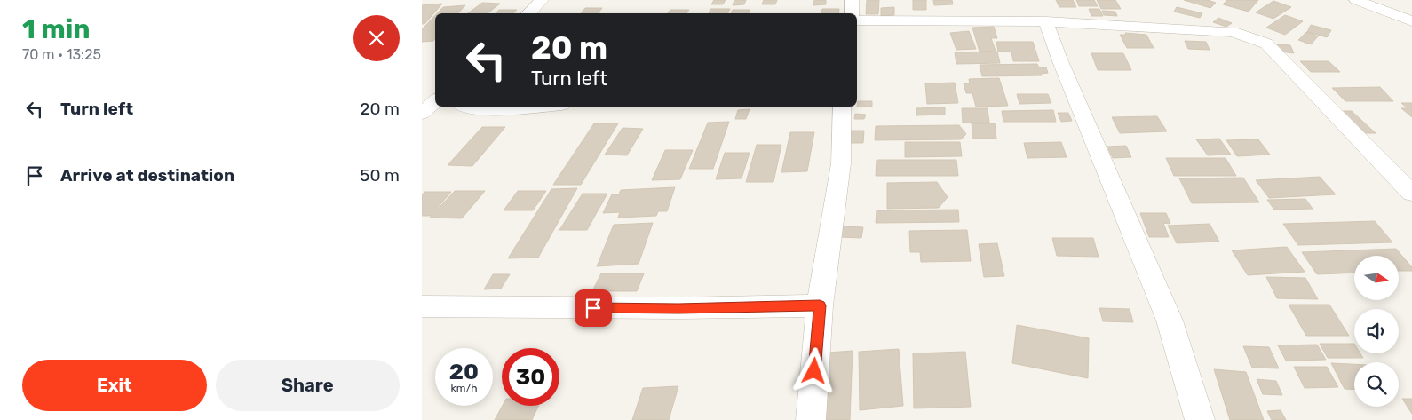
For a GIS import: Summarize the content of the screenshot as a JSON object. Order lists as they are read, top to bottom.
{
  "north": "right",
  "page": {
    "heading": ["1 min", "70 m · 13:25"],
    "turn": ["20 m", "Turn left"],
    "list": [
      {
        "name": "Turn left",
        "value": "20 m"
      },
      {
        "name": "Arrive at destination",
        "value": "50 m"
      }
    ],
    "speed": "20 km/h",
    "limit": "30",
    "buttons": ["Exit", "Share"]
  }
}
